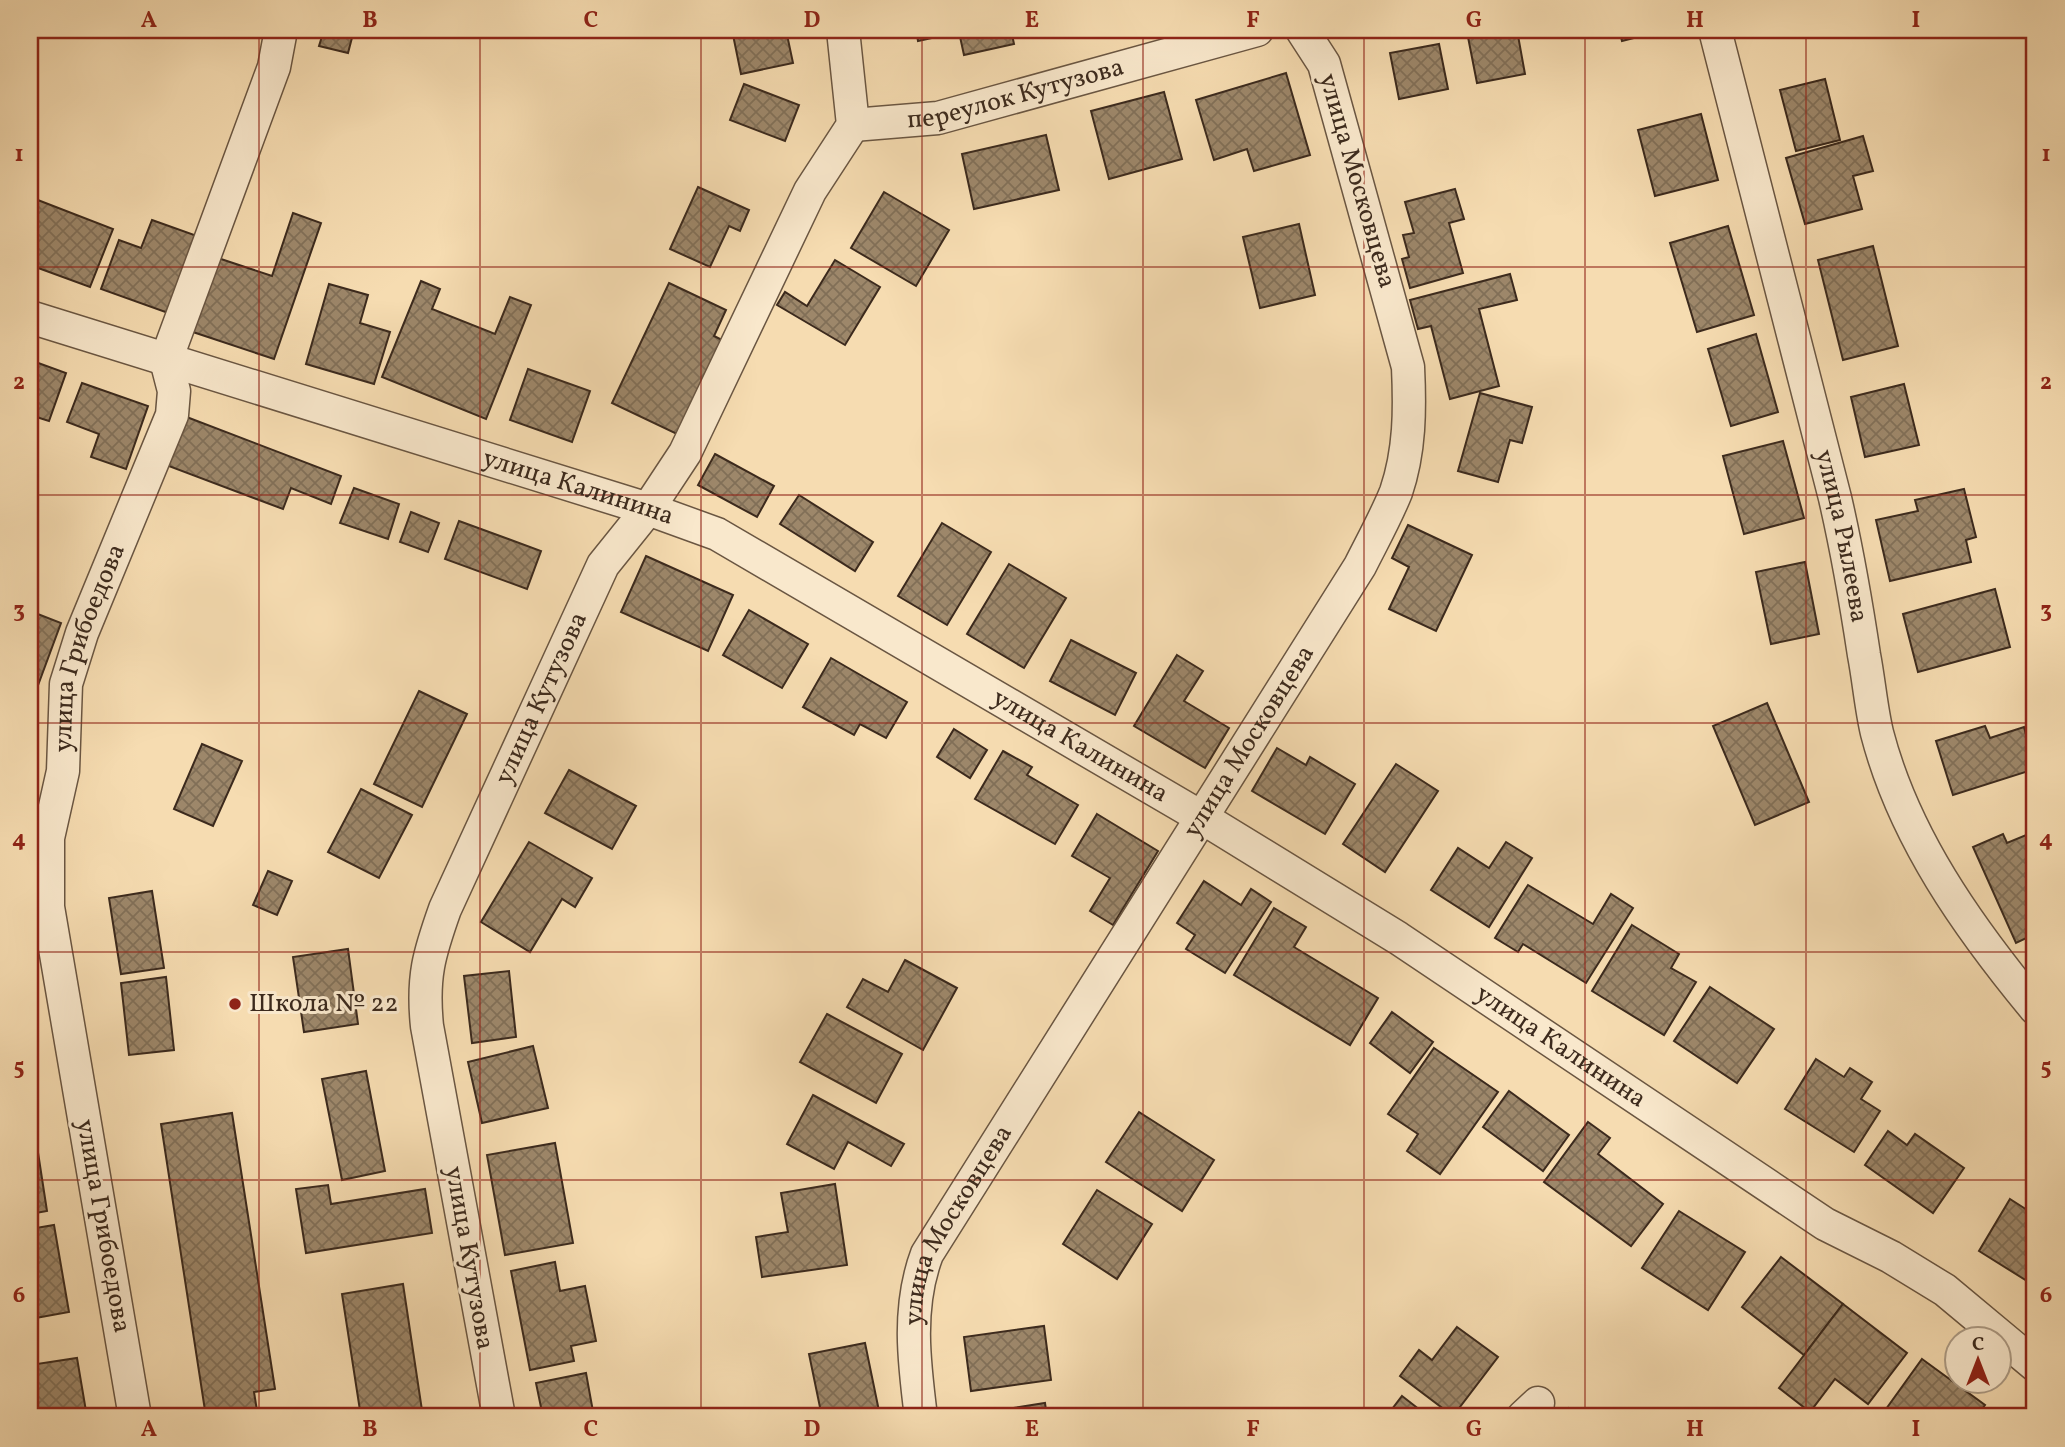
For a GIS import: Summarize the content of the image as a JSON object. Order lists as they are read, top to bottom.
{
  "streets": {
    "street": [
      "переулок Кутузова",
      "улица Московцева",
      "улица Калинина",
      "улица Рылеева",
      "улица Грибоедова",
      "улица Кутузова"
    ]
  },
  "crossings": [
    ["переулок Кутузова", "улица Кутузова"],
    ["улица Московцева", "улица Калинина"],
    ["улица Калинина", "улица Грибоедова"],
    ["улица Калинина", "улица Кутузова"]
  ],
  "places": ["Школа № 22"],
  "north": "top",
  "grid": {
    "columns": [
      "A",
      "B",
      "C",
      "D",
      "E",
      "F",
      "G",
      "H",
      "I"
    ],
    "rows": [
      "1",
      "2",
      "3",
      "4",
      "5",
      "6"
    ]
  }
}
